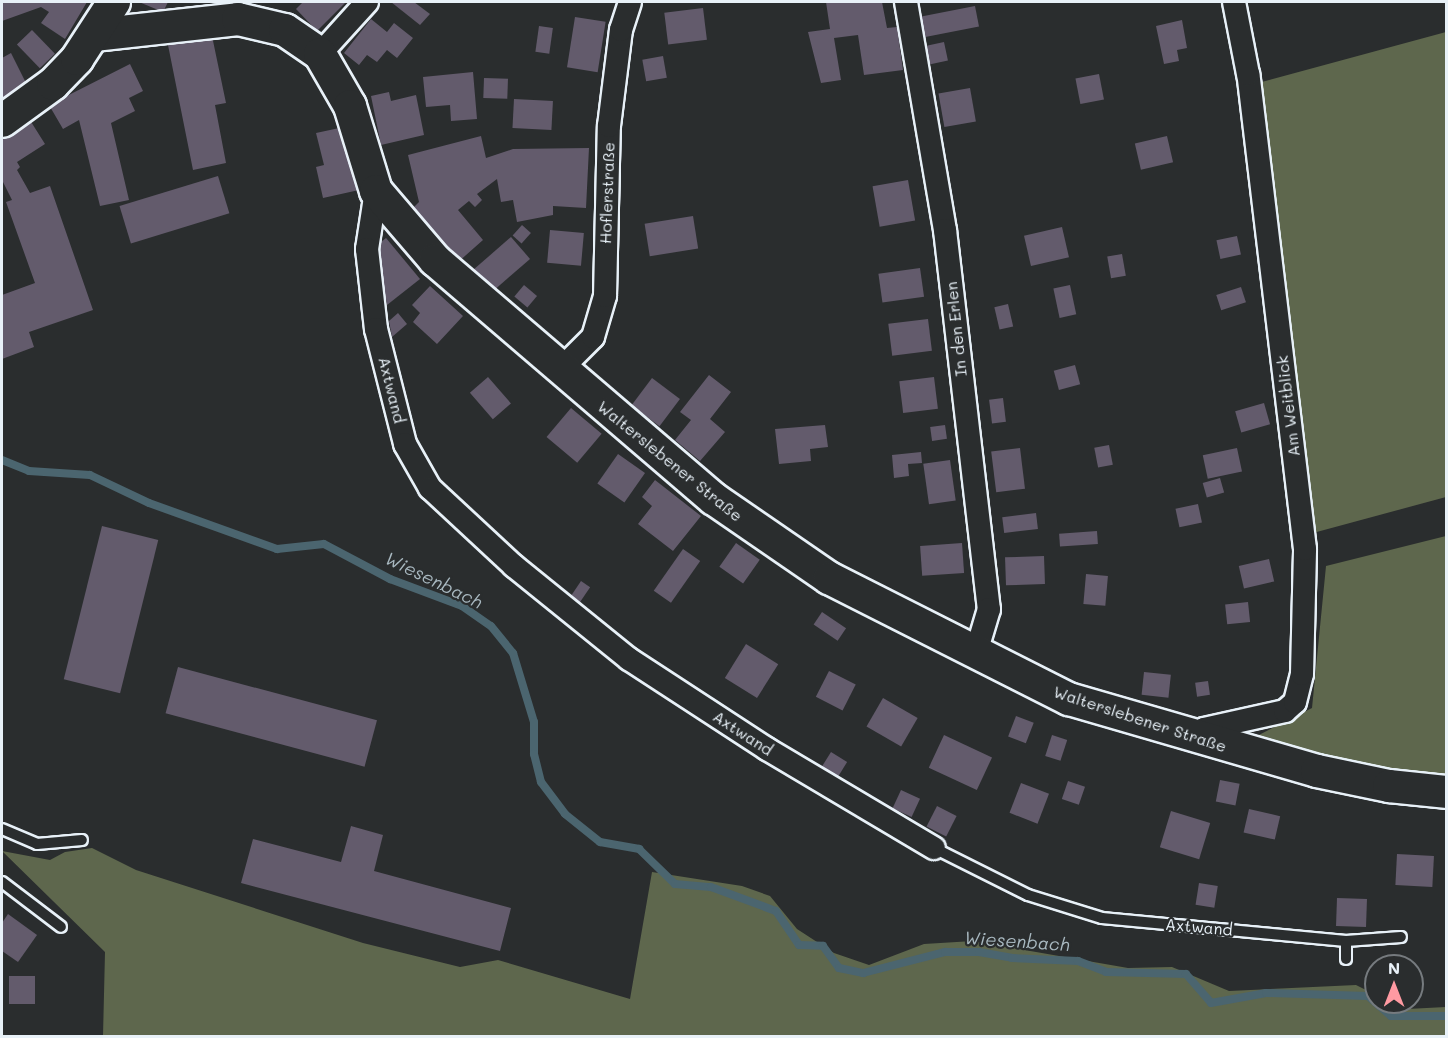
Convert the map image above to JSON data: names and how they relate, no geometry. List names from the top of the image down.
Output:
{
  "streets": {
    "street": [
      "Hoflerstraße",
      "In den Erlen",
      "Axtwand",
      "Am Weitblick",
      "Walterslebener Straße"
    ]
  },
  "crossings": [
    ["Hoflerstraße", "Walterslebener Straße"],
    ["In den Erlen", "Walterslebener Straße"],
    ["Axtwand", "Walterslebener Straße"],
    ["Am Weitblick", "Walterslebener Straße"]
  ],
  "water": ["Wiesenbach"],
  "north": "top"
}
